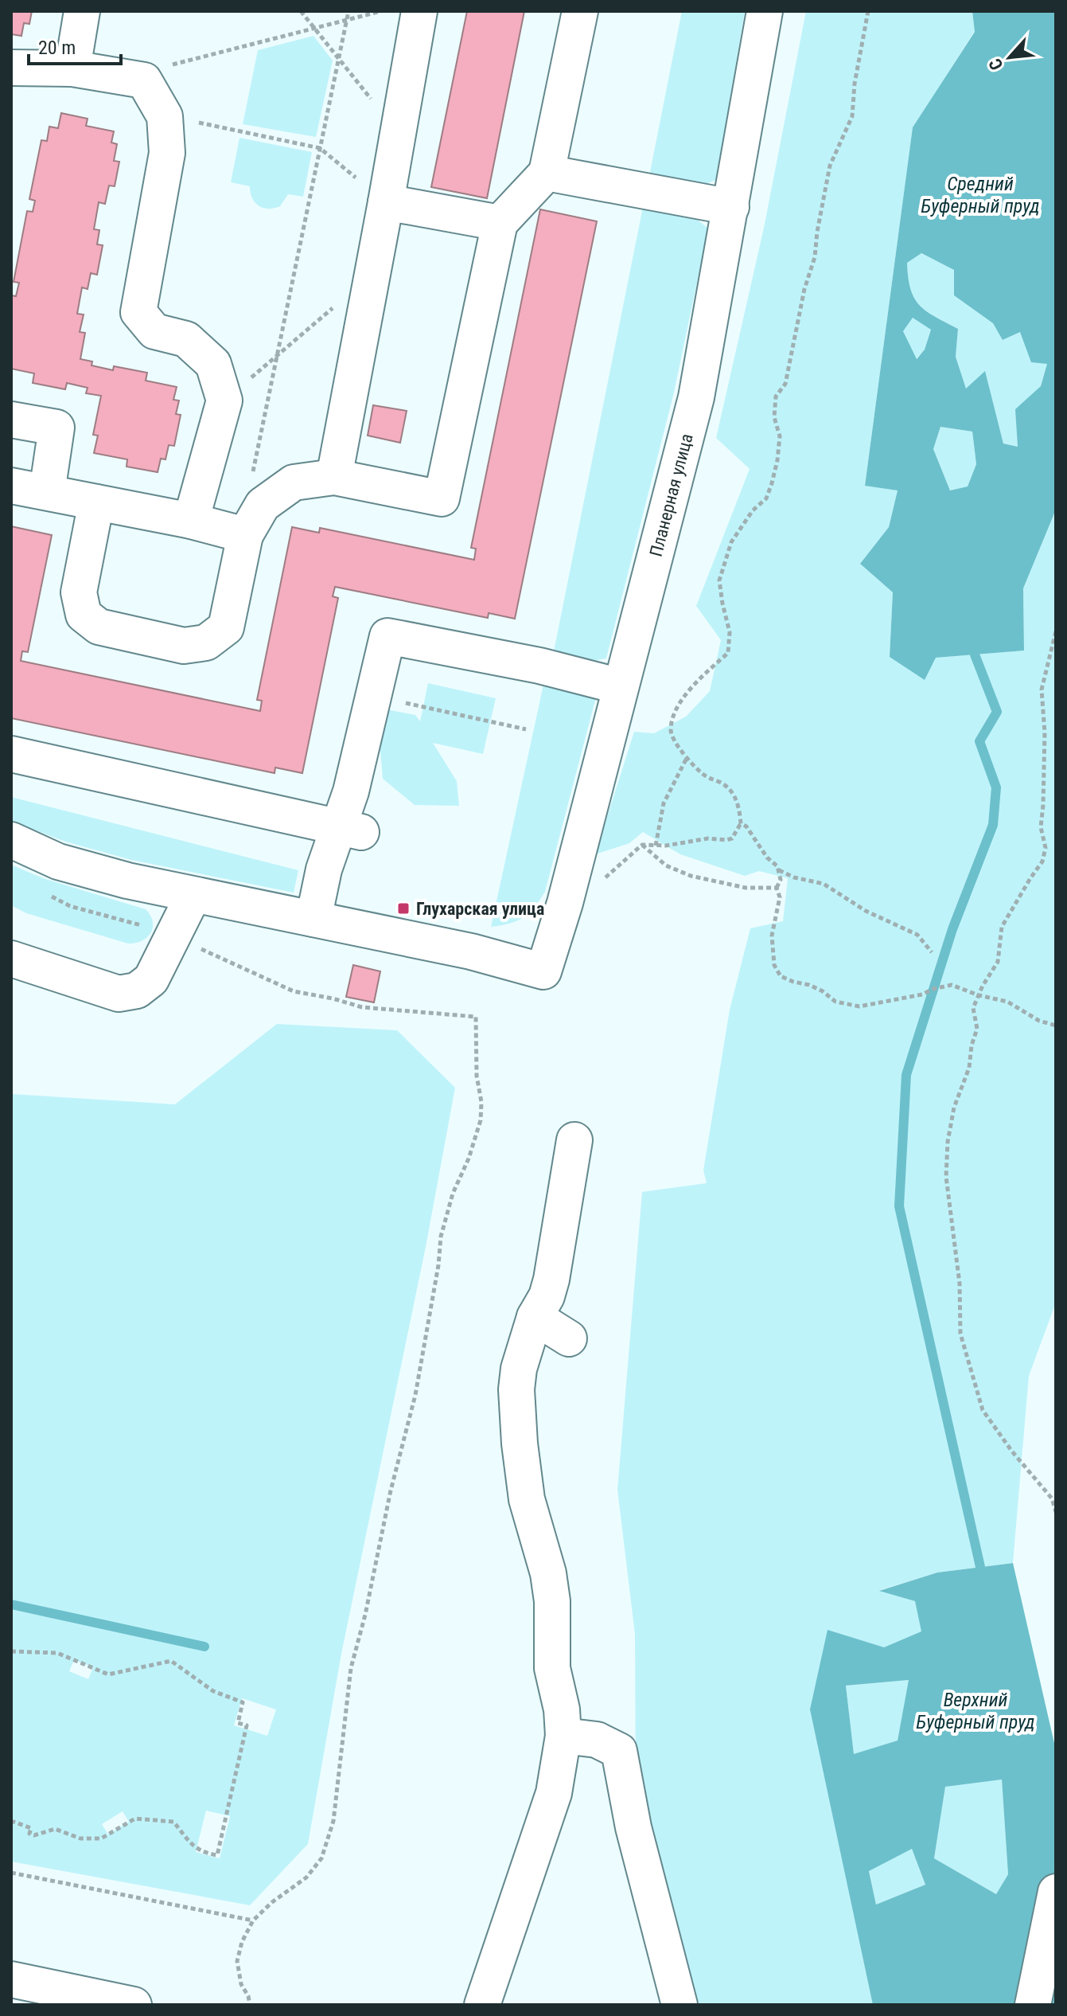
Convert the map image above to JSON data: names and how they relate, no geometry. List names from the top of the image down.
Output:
{
  "streets": {
    "main road": ["Планерная улица"]
  },
  "water": ["Средний Буферный пруд", "Верхний Буферный пруд"],
  "places": {
    "transit": ["Глухарская улица"]
  },
  "scale_bar": "20 m",
  "north": "bottom left"
}
